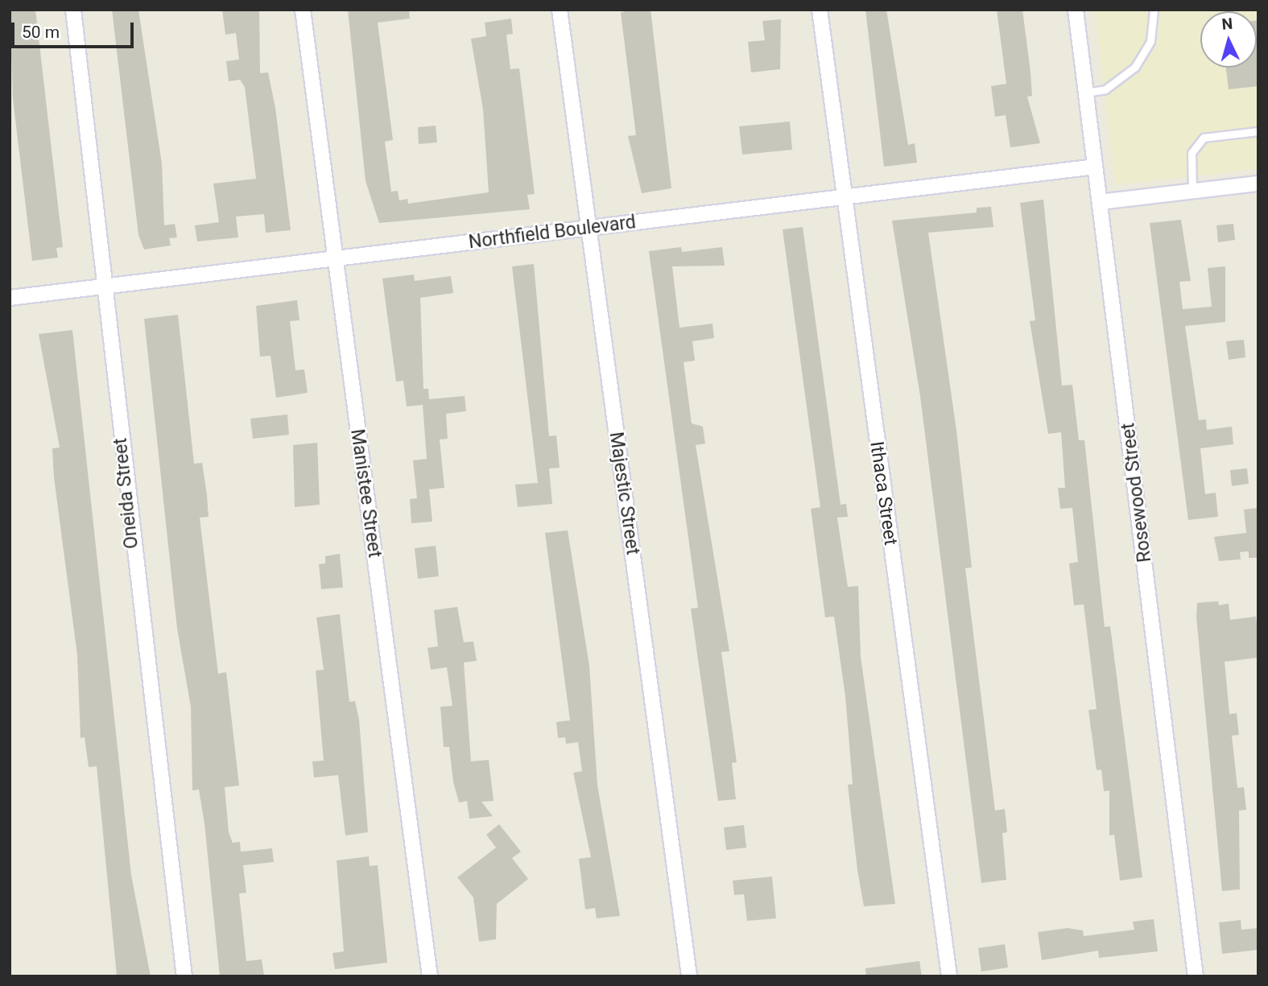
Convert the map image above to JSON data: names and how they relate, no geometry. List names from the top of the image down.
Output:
{
  "streets": {
    "street": [
      "Northfield Boulevard",
      "Rosewood Street",
      "Oneida Street",
      "Manistee Street",
      "Majestic Street",
      "Ithaca Street"
    ]
  },
  "crossings": [
    ["Northfield Boulevard", "Rosewood Street"],
    ["Northfield Boulevard", "Oneida Street"],
    ["Northfield Boulevard", "Manistee Street"],
    ["Northfield Boulevard", "Majestic Street"],
    ["Northfield Boulevard", "Ithaca Street"]
  ],
  "scale_bar": "50 m",
  "north": "top"
}
